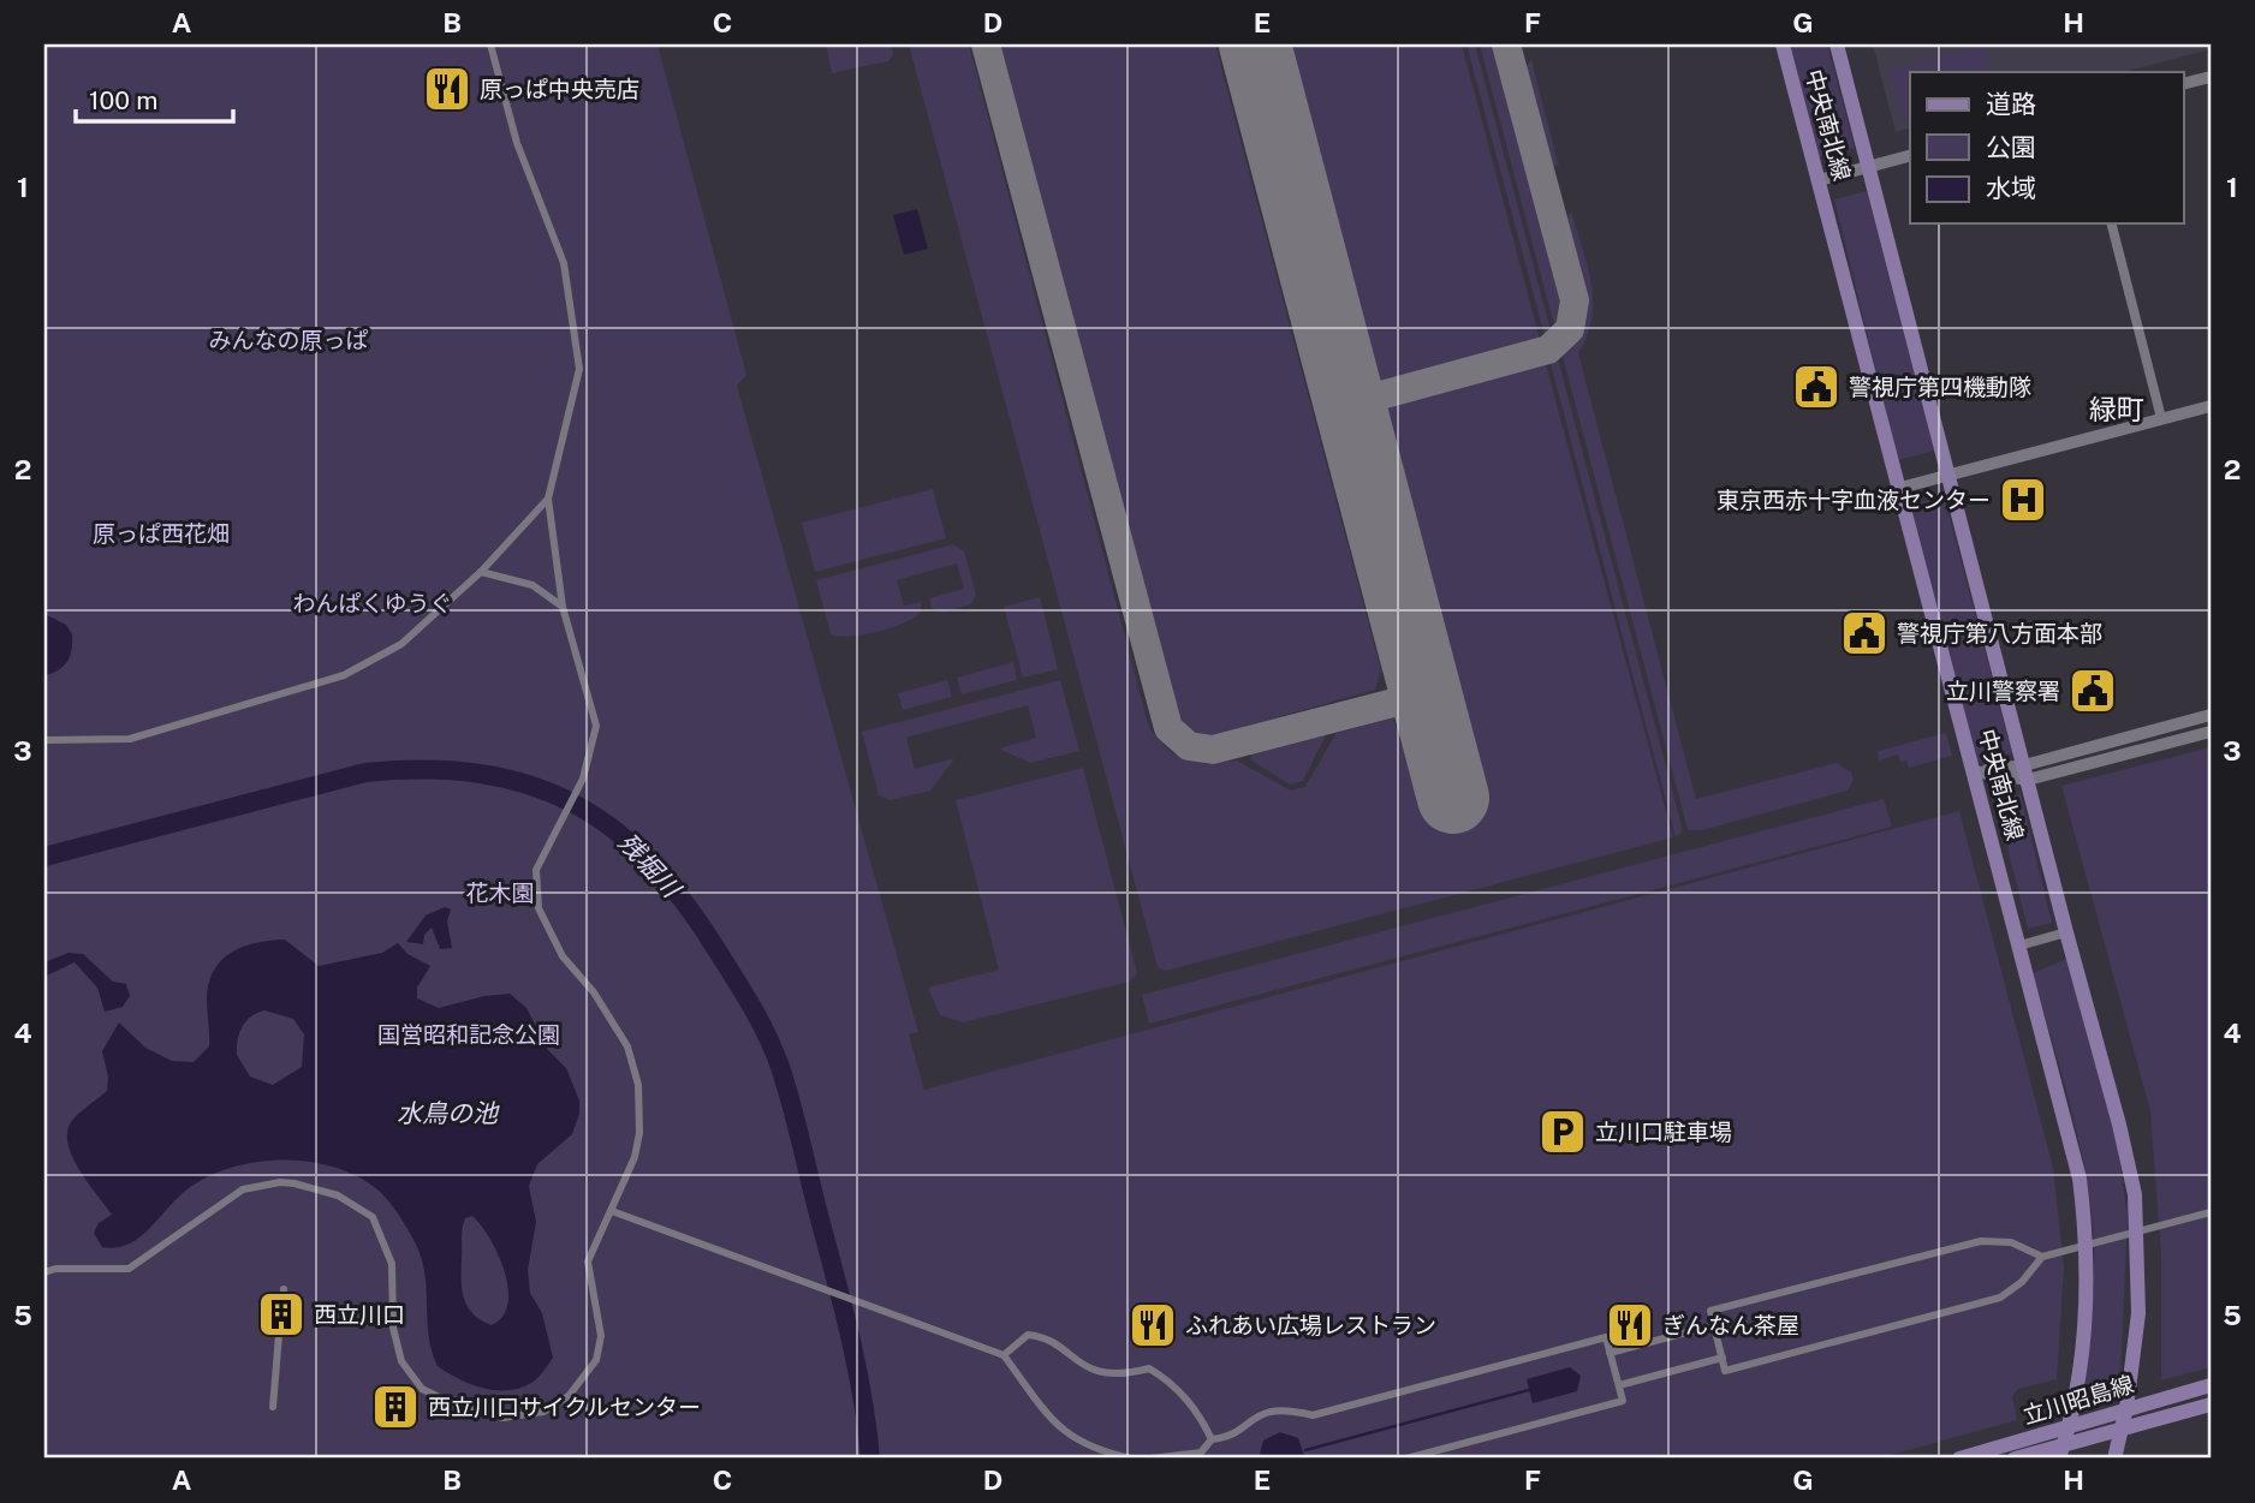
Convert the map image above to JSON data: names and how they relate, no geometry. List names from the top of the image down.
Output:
{
  "streets": {
    "main road": ["中央南北線", "立川昭島線"]
  },
  "crossings": [
    ["中央南北線", "立川昭島線"]
  ],
  "districts": ["緑町"],
  "water": ["残堀川", "水鳥の池"],
  "parks": [
    "みんなの原っぱ",
    "原っぱ西花畑",
    "わんぱくゆうぐ",
    "花木園",
    "国営昭和記念公園"
  ],
  "places": {
    "restaurant": ["原っぱ中央売店", "ふれあい広場レストラン", "ぎんなん茶屋"],
    "public building": ["警視庁第四機動隊", "警視庁第八方面本部", "立川警察署"],
    "hospital": ["東京西赤十字血液センター"],
    "parking": ["立川口駐車場"],
    "building": ["西立川口", "西立川口サイクルセンター"]
  },
  "legend": ["道路", "公園", "水域"],
  "scale_bar": "100 m",
  "grid": {
    "columns": [
      "A",
      "B",
      "C",
      "D",
      "E",
      "F",
      "G",
      "H"
    ],
    "rows": [
      "1",
      "2",
      "3",
      "4",
      "5"
    ]
  }
}
